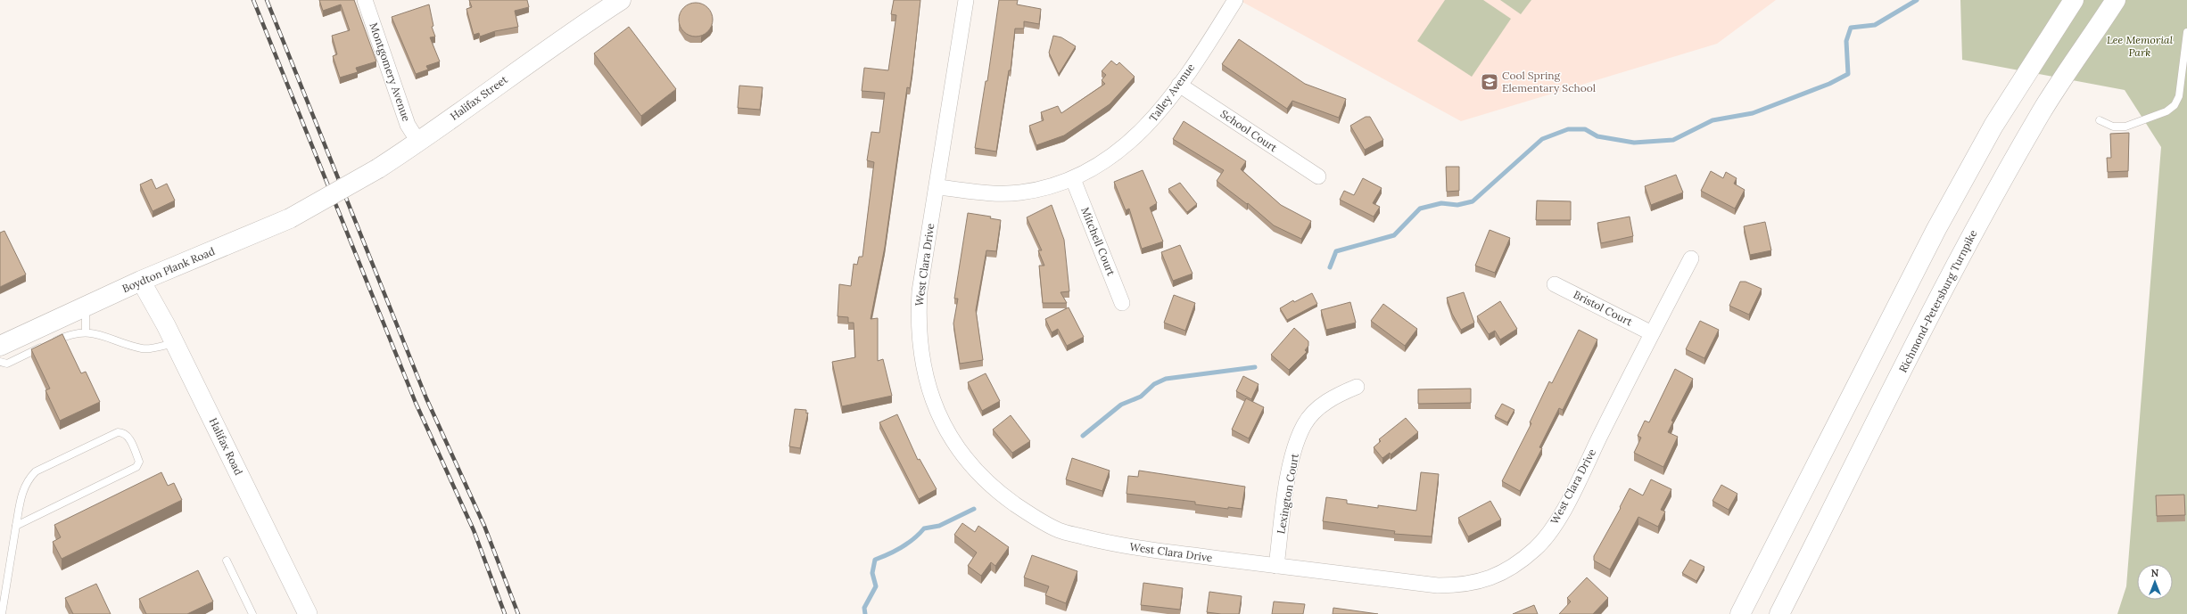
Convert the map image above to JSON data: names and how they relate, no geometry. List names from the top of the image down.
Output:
{
  "streets": {
    "main road": ["Halifax Street", "Boydton Plank Road", "Richmond-Petersburg Turnpike"],
    "street": [
      "Montgomery Avenue",
      "Talley Avenue",
      "School Court",
      "Mitchell Court",
      "West Clara Drive",
      "Bristol Court",
      "Halifax Road",
      "Lexington Court"
    ]
  },
  "crossings": [
    ["Montgomery Avenue", "Halifax Street"],
    ["Talley Avenue", "School Court"],
    ["Talley Avenue", "Mitchell Court"],
    ["Halifax Street", "Boydton Plank Road"],
    ["West Clara Drive", "Bristol Court"],
    ["West Clara Drive", "Lexington Court"],
    ["Boydton Plank Road", "Halifax Road"]
  ],
  "parks": ["Lee Memorial Park"],
  "places": {
    "school or university": ["Cool Spring Elementary School"]
  },
  "north": "top"
}
